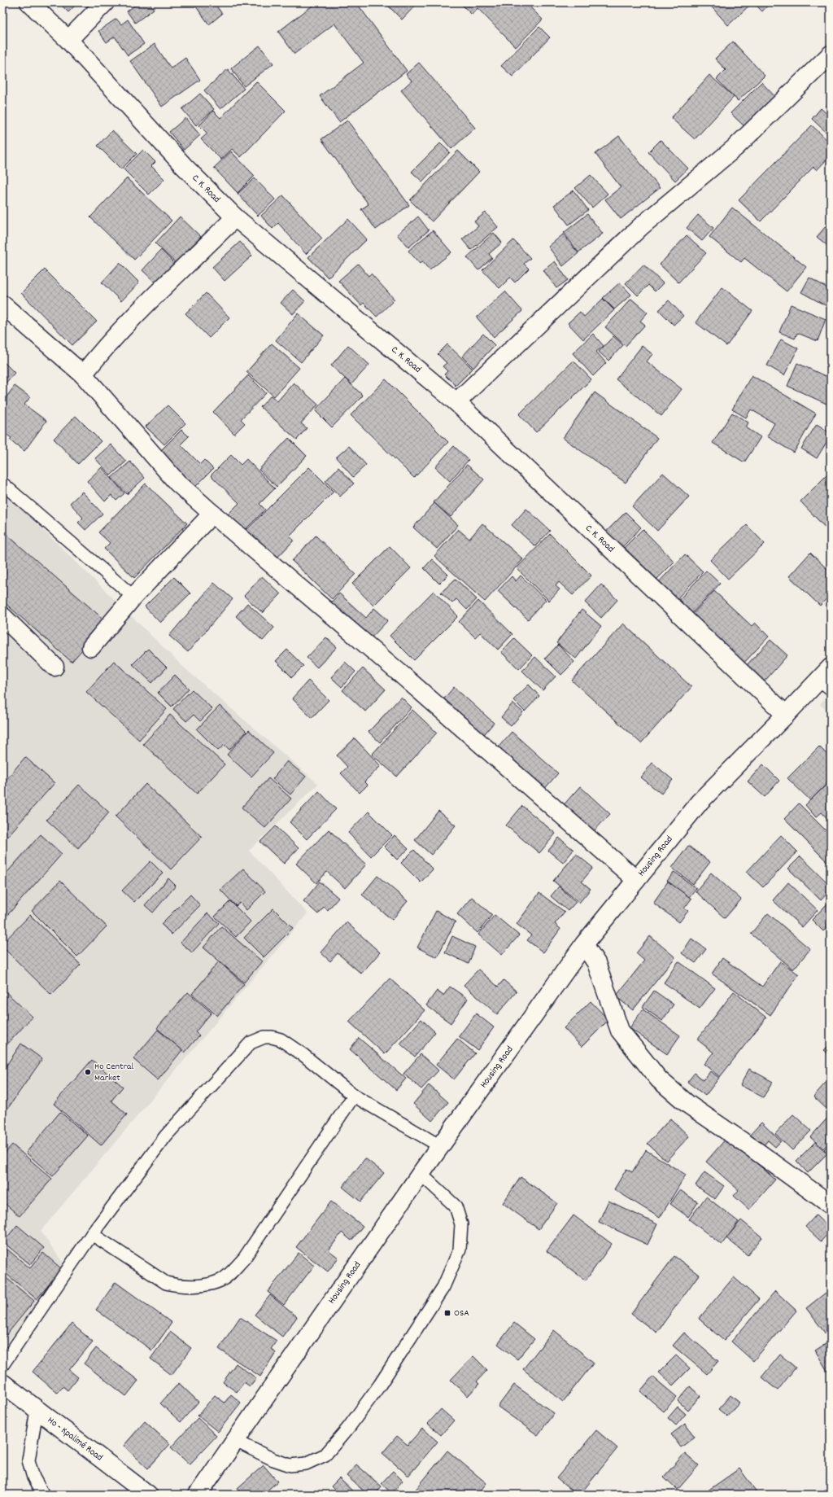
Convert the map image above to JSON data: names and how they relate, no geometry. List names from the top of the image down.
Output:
{
  "streets": {
    "street": ["C. K. Road", "Housing Road", "Ho - Kpalimé Road"]
  },
  "crossings": [
    ["C. K. Road", "Housing Road"]
  ],
  "places": {
    "other": ["Ho Central Market"],
    "transit": ["OSA"]
  }
}
